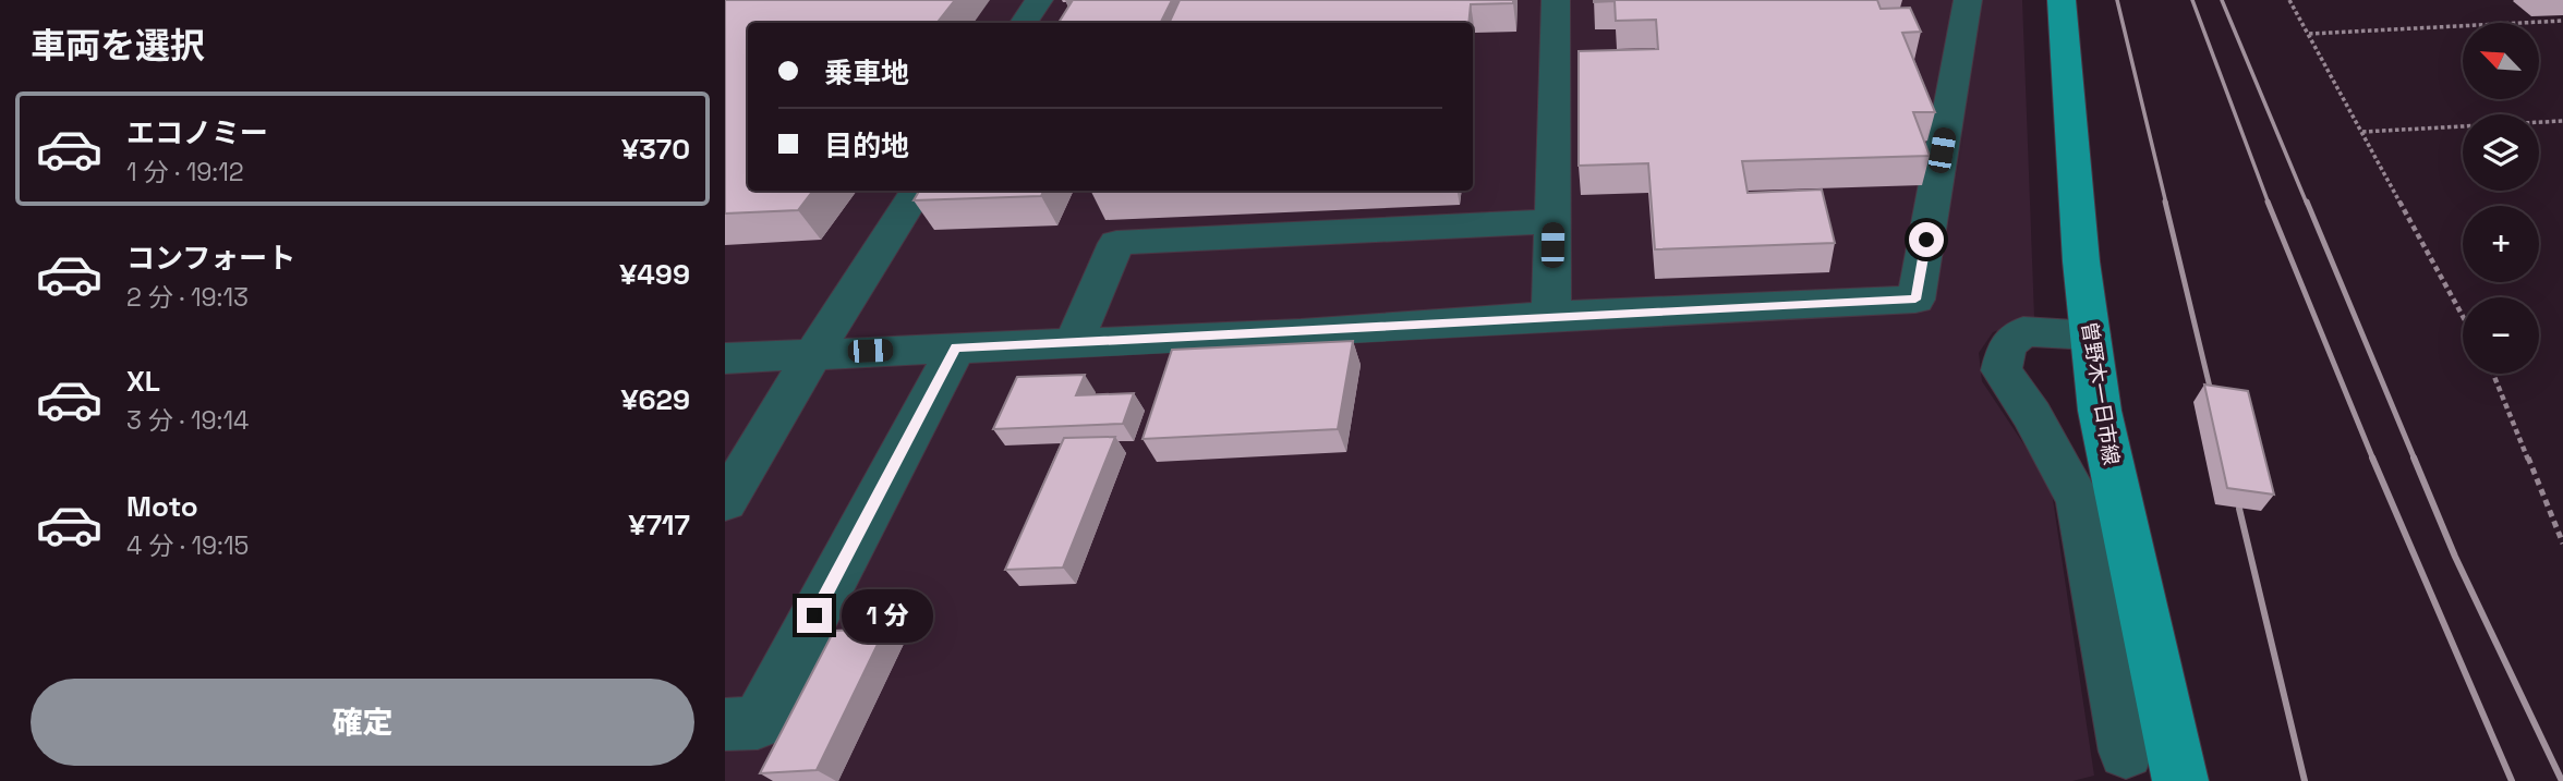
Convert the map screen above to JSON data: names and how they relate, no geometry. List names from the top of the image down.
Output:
{
  "streets": {
    "main road": ["曽野木一日市線"]
  },
  "north": "top left",
  "page": {
    "heading": "車両を選択",
    "map_buttons": ["+", "−"],
    "banner": ["乗車地", "目的地"],
    "list": [
      {
        "name": "エコノミー",
        "note": "1 分 · 19:12",
        "value": "¥370"
      },
      {
        "name": "コンフォート",
        "note": "2 分 · 19:13",
        "value": "¥499"
      },
      {
        "name": "XL",
        "note": "3 分 · 19:14",
        "value": "¥629"
      },
      {
        "name": "Moto",
        "note": "4 分 · 19:15",
        "value": "¥717"
      }
    ],
    "bubble": "1 分",
    "buttons": "確定"
  }
}
